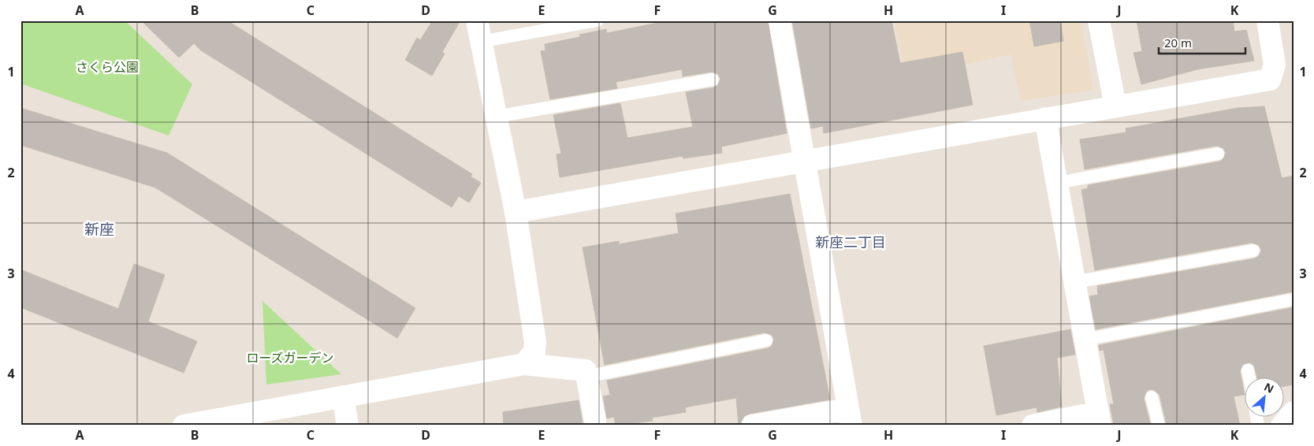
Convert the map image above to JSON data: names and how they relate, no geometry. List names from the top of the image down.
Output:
{
  "districts": ["新座", "新座二丁目"],
  "parks": ["さくら公園", "ローズガーデン"],
  "scale_bar": "20 m",
  "north": "top right",
  "grid": {
    "columns": [
      "A",
      "B",
      "C",
      "D",
      "E",
      "F",
      "G",
      "H",
      "I",
      "J",
      "K"
    ],
    "rows": [
      "1",
      "2",
      "3",
      "4"
    ]
  }
}
